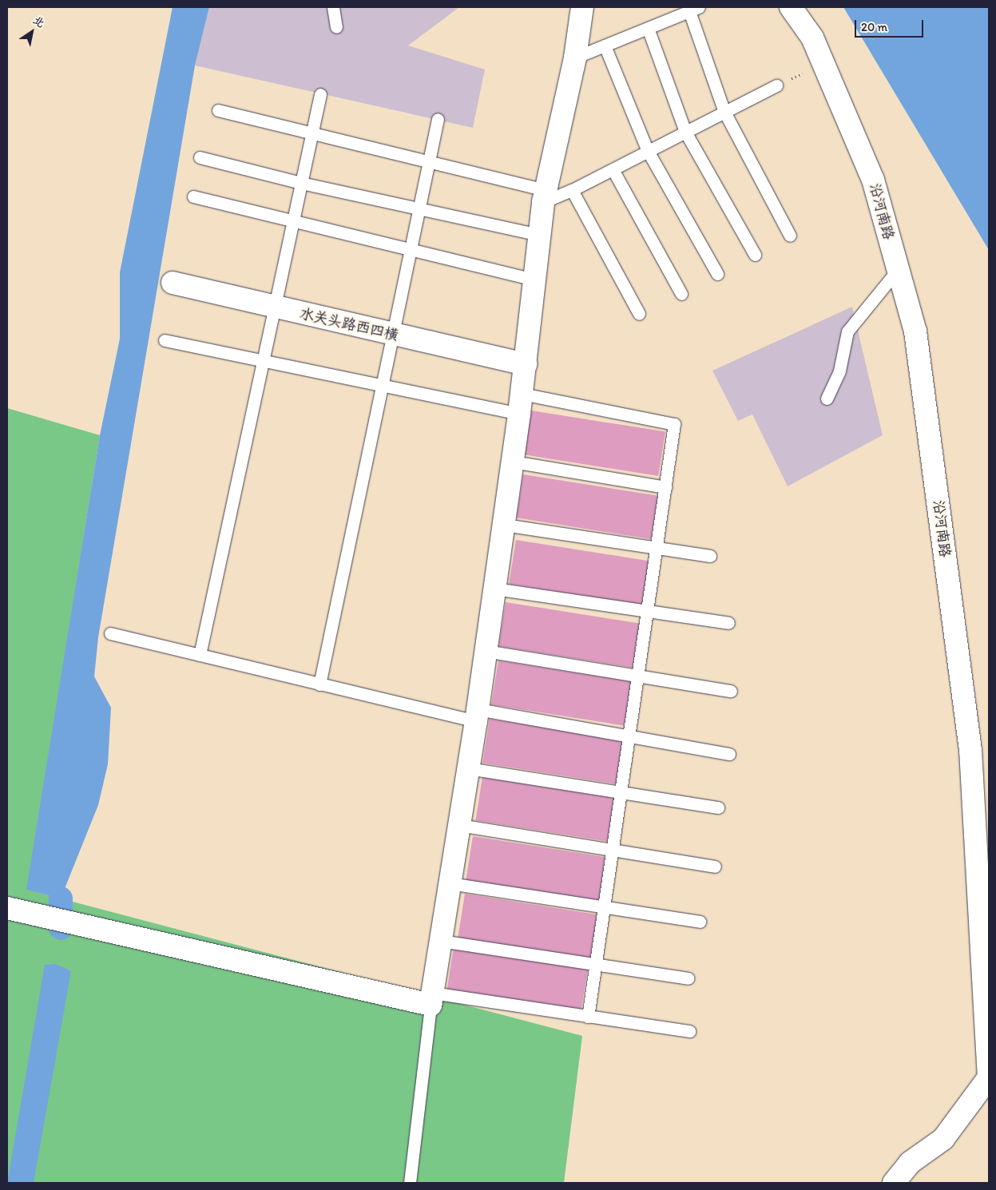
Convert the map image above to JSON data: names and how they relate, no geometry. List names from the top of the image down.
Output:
{
  "streets": {
    "street": ["沿河南路", "水关头路西四横"]
  },
  "scale_bar": "20 m",
  "north": "top right"
}
